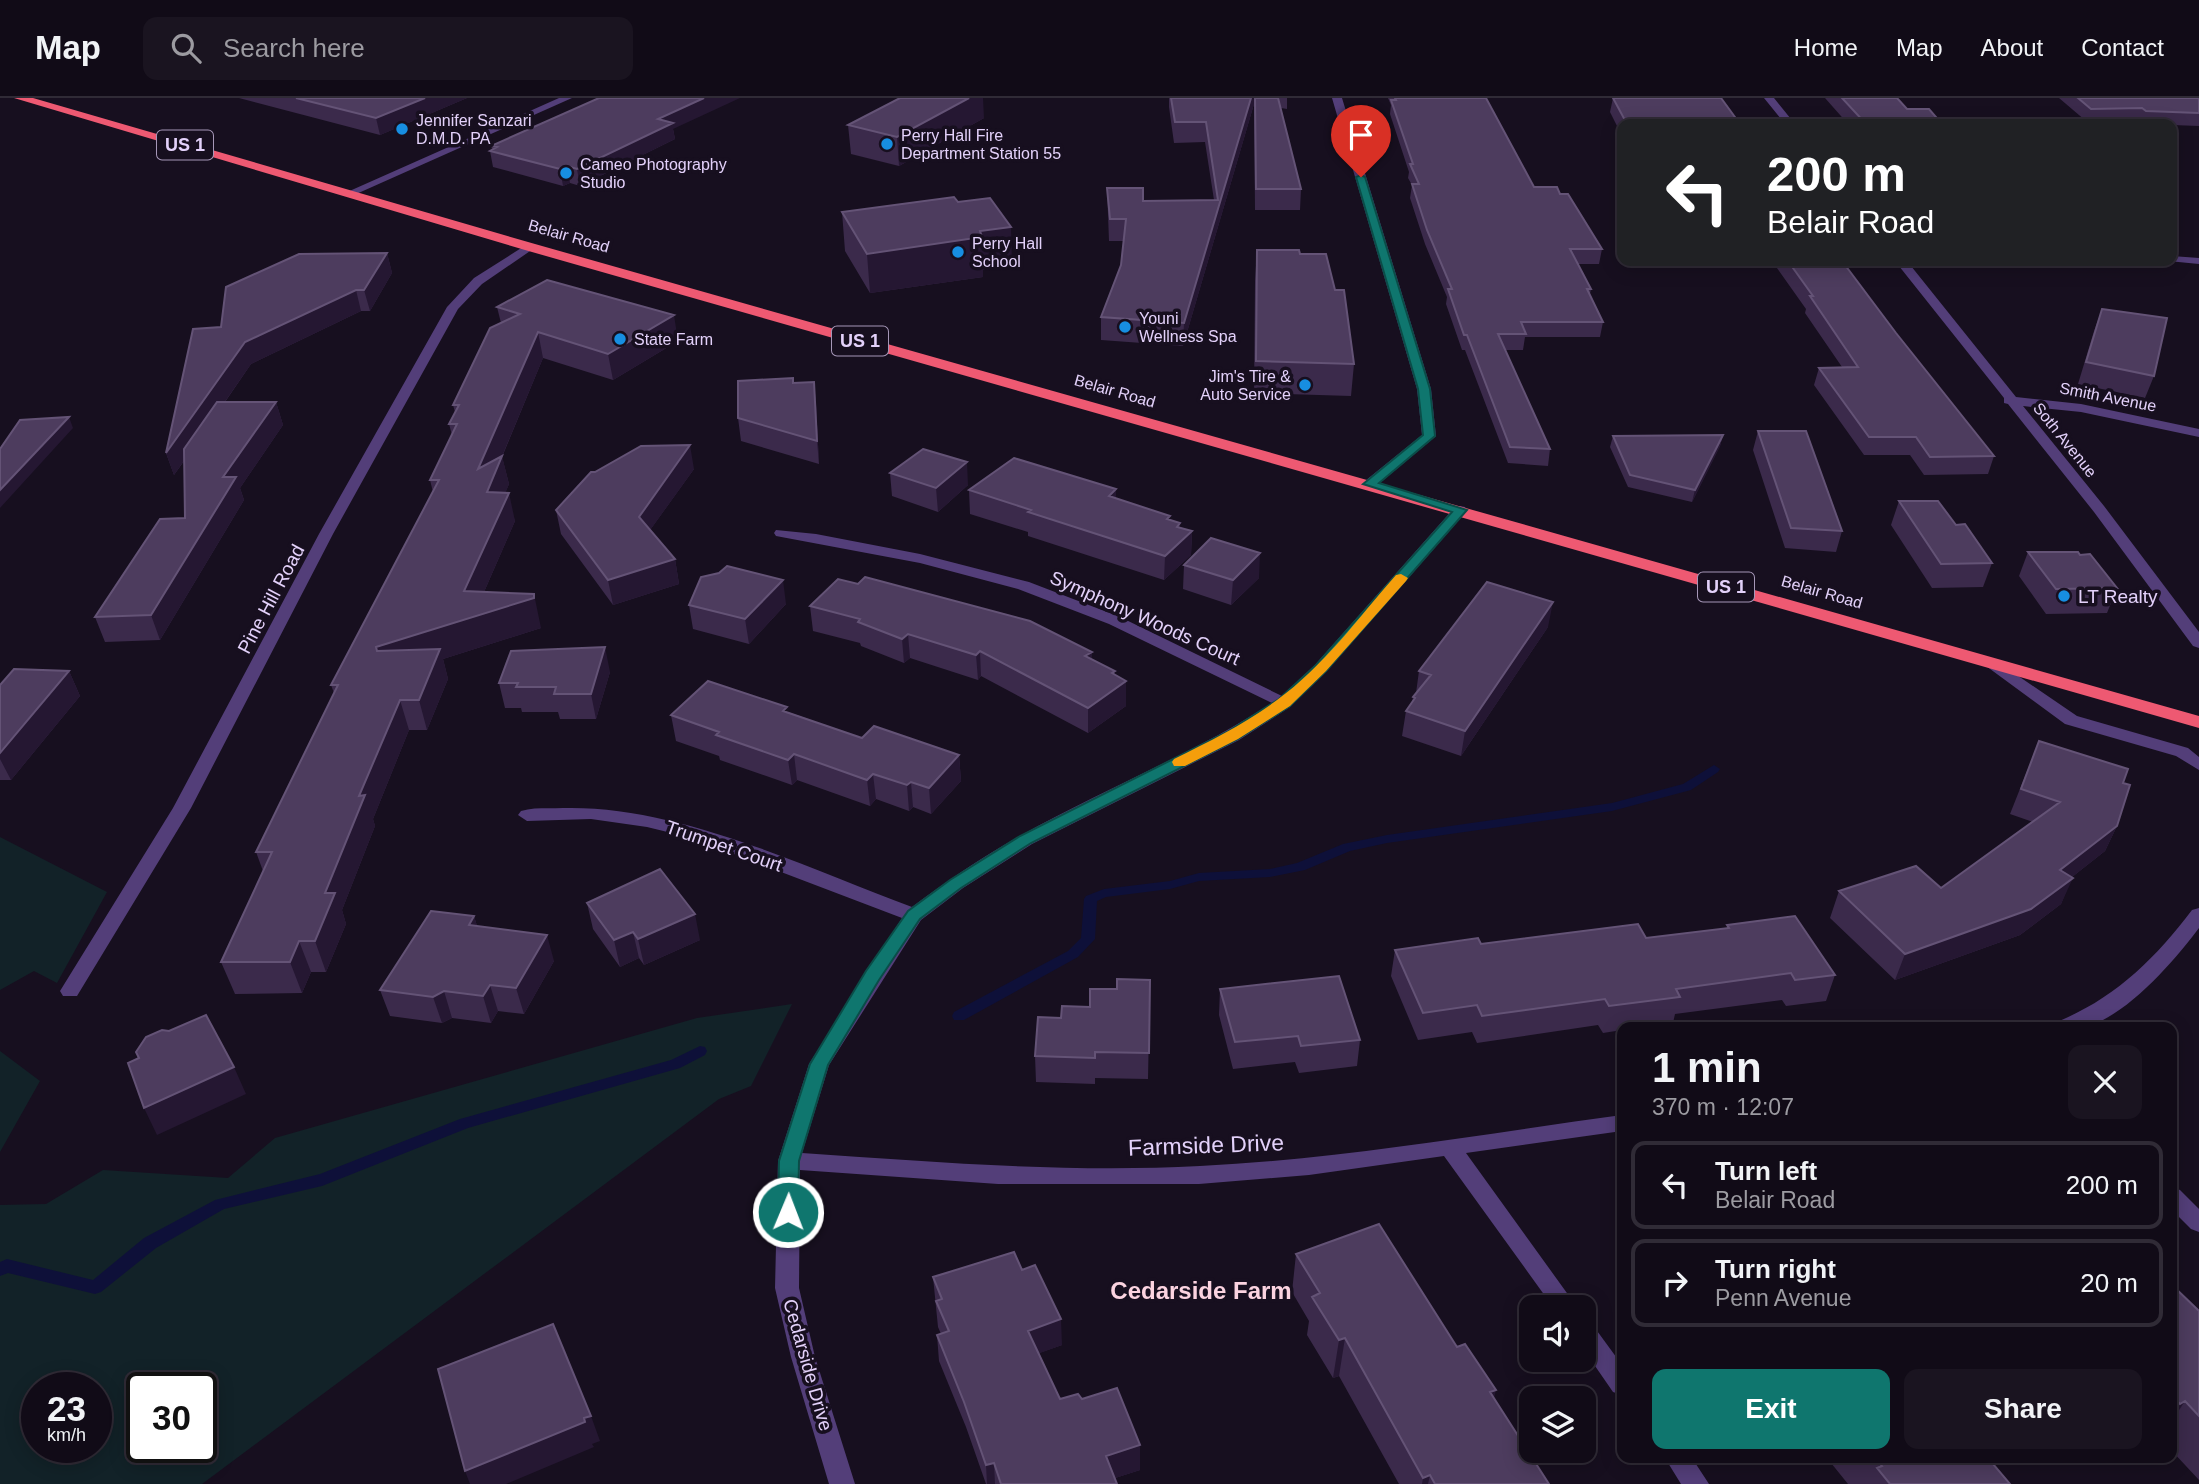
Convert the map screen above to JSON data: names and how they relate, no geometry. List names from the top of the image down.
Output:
{
  "streets": {
    "highway": ["US 1", "Belair Road"],
    "street": [
      "Smith Avenue",
      "Soth Avenue",
      "Pine Hill Road",
      "Symphony Woods Court",
      "Trumpet Court",
      "Farmside Drive",
      "Cedarside Drive"
    ]
  },
  "crossings": [
    ["Belair Road", "Pine Hill Road"],
    ["Belair Road", "Cedarside Drive"],
    ["Smith Avenue", "Soth Avenue"],
    ["Symphony Woods Court", "Cedarside Drive"],
    ["Trumpet Court", "Cedarside Drive"],
    ["Farmside Drive", "Cedarside Drive"]
  ],
  "districts": ["Cedarside Farm"],
  "places": [
    "Jennifer Sanzari D.M.D. PA",
    "Perry Hall Fire Department Station 55",
    "Cameo Photography Studio",
    "Perry Hall School",
    "Youni Wellness Spa",
    "State Farm",
    "Jim's Tire & Auto Service",
    "LT Realty"
  ],
  "page": {
    "header": "Map",
    "search": "Search here",
    "nav": [
      "Home",
      "Map",
      "About",
      "Contact"
    ],
    "turn": ["200 m", "Belair Road"],
    "heading": ["1 min", "370 m · 12:07"],
    "list": [
      {
        "name": "Turn left",
        "note": "Belair Road",
        "value": "200 m"
      },
      {
        "name": "Turn right",
        "note": "Penn Avenue",
        "value": "20 m"
      }
    ],
    "buttons": ["Exit", "Share"],
    "speed": "23 km/h",
    "limit": "30"
  }
}
